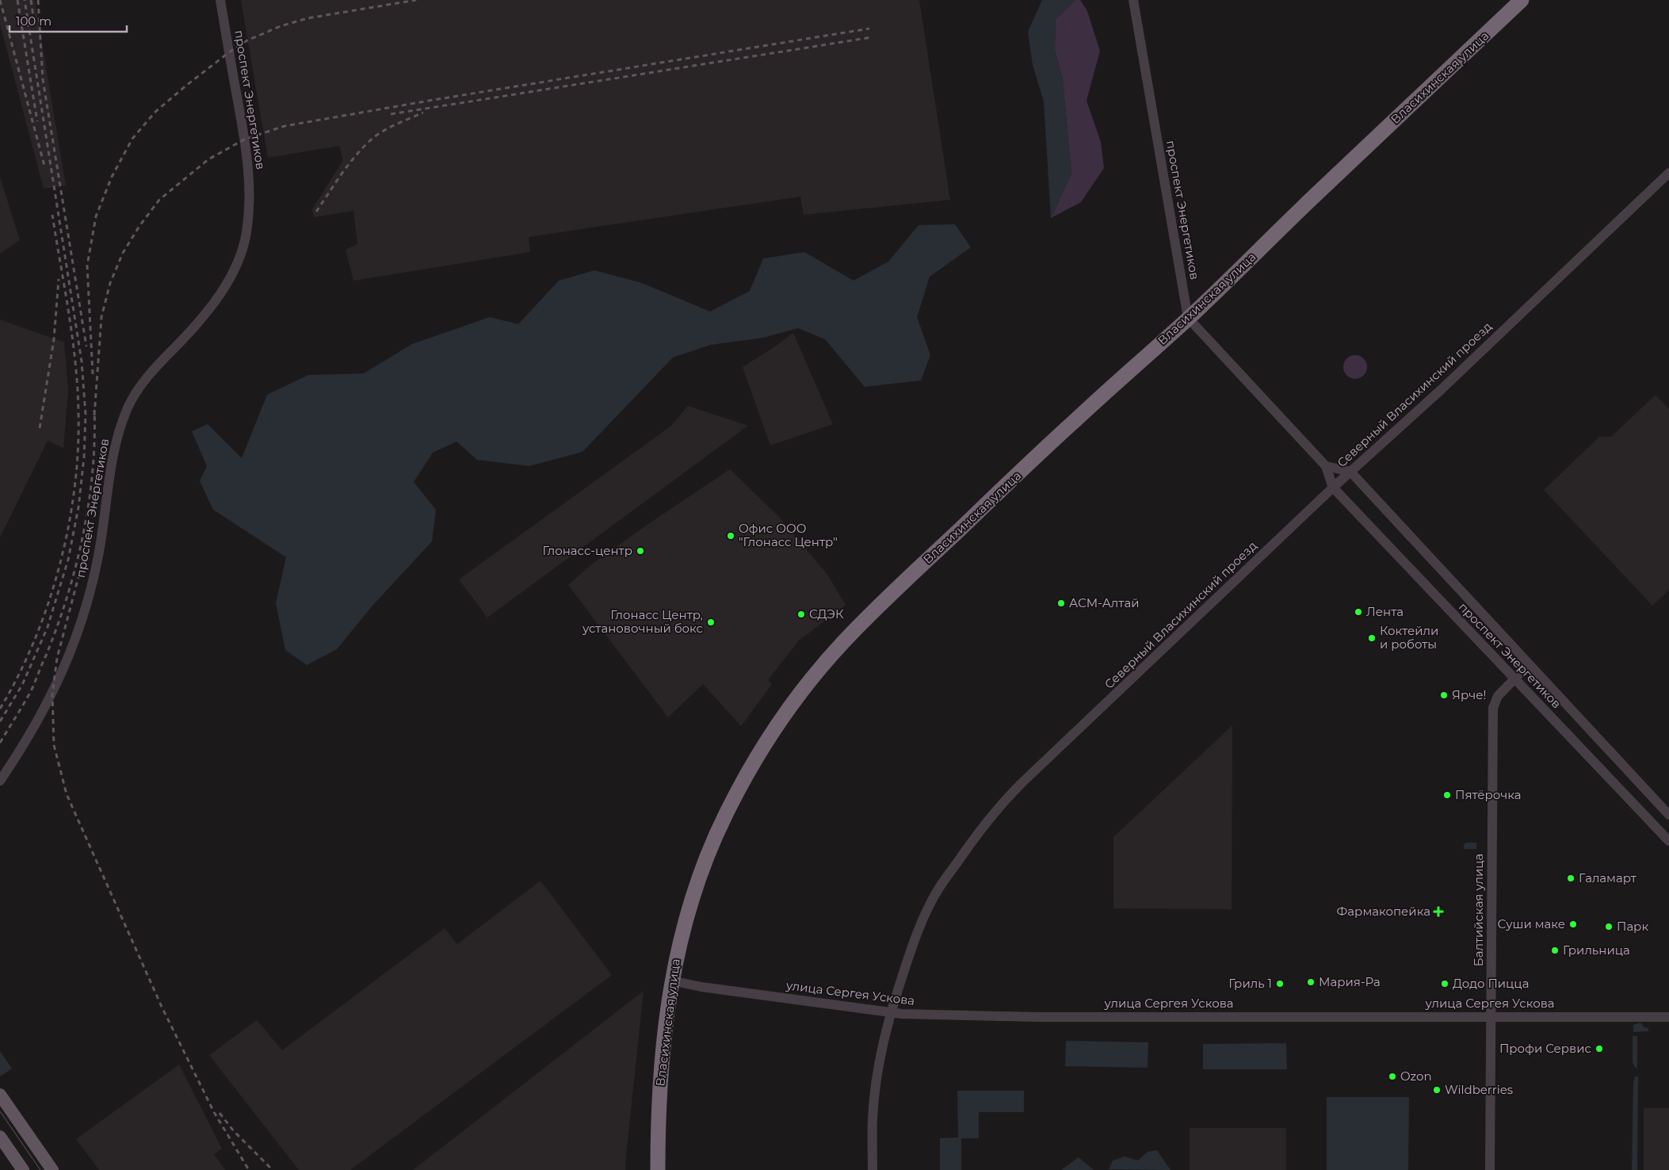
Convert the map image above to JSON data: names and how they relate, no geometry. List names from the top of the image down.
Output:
{
  "streets": {
    "highway": ["Власихинская улица"],
    "street": [
      "проспект Энергетиков",
      "Северный Власихинский проезд",
      "Балтийская улица",
      "улица Сергея Ускова"
    ]
  },
  "crossings": [
    ["Власихинская улица", "проспект Энергетиков"],
    ["Власихинская улица", "улица Сергея Ускова"],
    ["проспект Энергетиков", "Северный Власихинский проезд"],
    ["проспект Энергетиков", "Балтийская улица"],
    ["Северный Власихинский проезд", "улица Сергея Ускова"],
    ["Балтийская улица", "улица Сергея Ускова"]
  ],
  "places": {
    "other": [
      "Офис ООО \"Глонасс Центр\"",
      "Глонасс-центр",
      "АСМ-Алтай",
      "Лента",
      "СДЭК",
      "Глонасс Центр, установочный бокс",
      "Коктейли и роботы",
      "Ярче!",
      "Пятёрочка",
      "Галамарт",
      "Суши маке",
      "Парк",
      "Грильница",
      "Мария-Ра",
      "Гриль 1",
      "Додо Пицца",
      "Профи Сервис",
      "Ozon",
      "Wildberries"
    ],
    "health": ["Фармакопейка"]
  },
  "scale_bar": "100 m"
}
